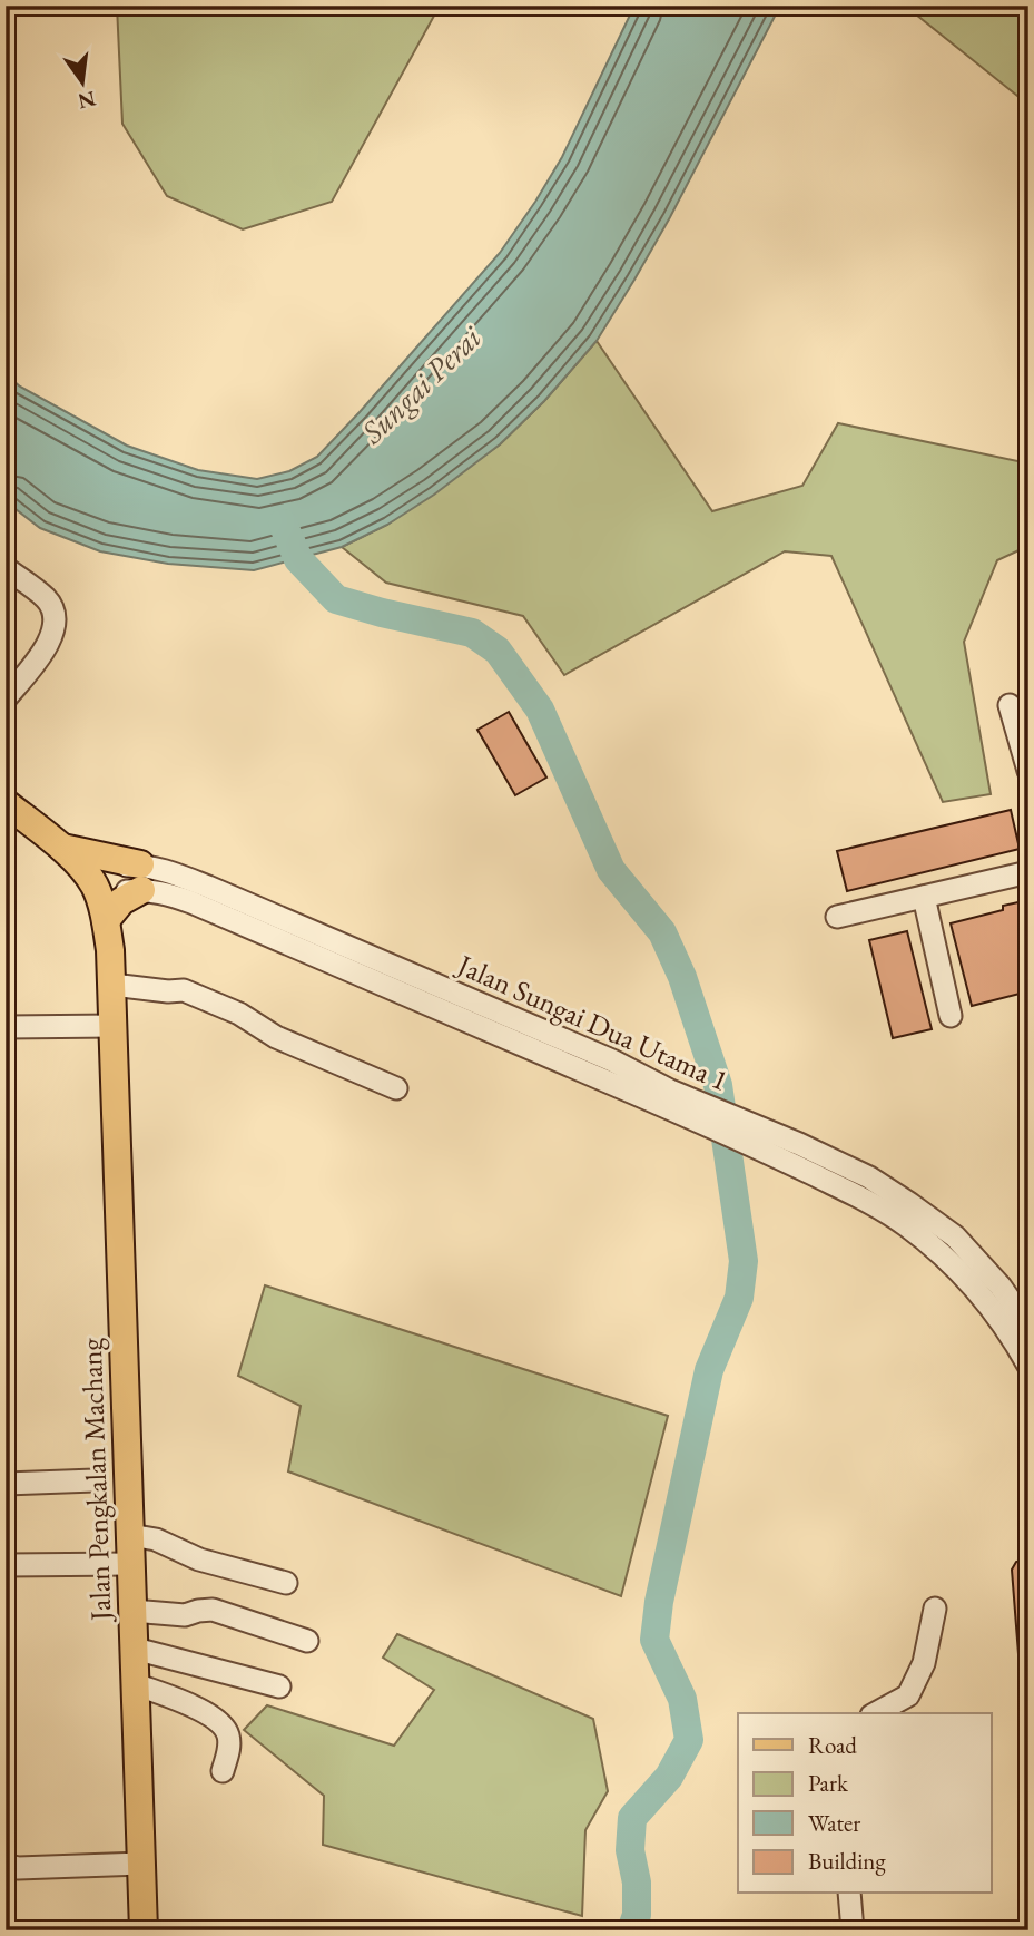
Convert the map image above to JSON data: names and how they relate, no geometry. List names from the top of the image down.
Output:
{
  "streets": {
    "main road": ["Jalan Pengkalan Machang"],
    "street": ["Jalan Sungai Dua Utama 1"]
  },
  "crossings": [
    ["Jalan Sungai Dua Utama 1", "Jalan Pengkalan Machang"]
  ],
  "water": ["Sungai Perai"],
  "legend": [
    "Road",
    "Park",
    "Water",
    "Building"
  ],
  "north": "bottom"
}
